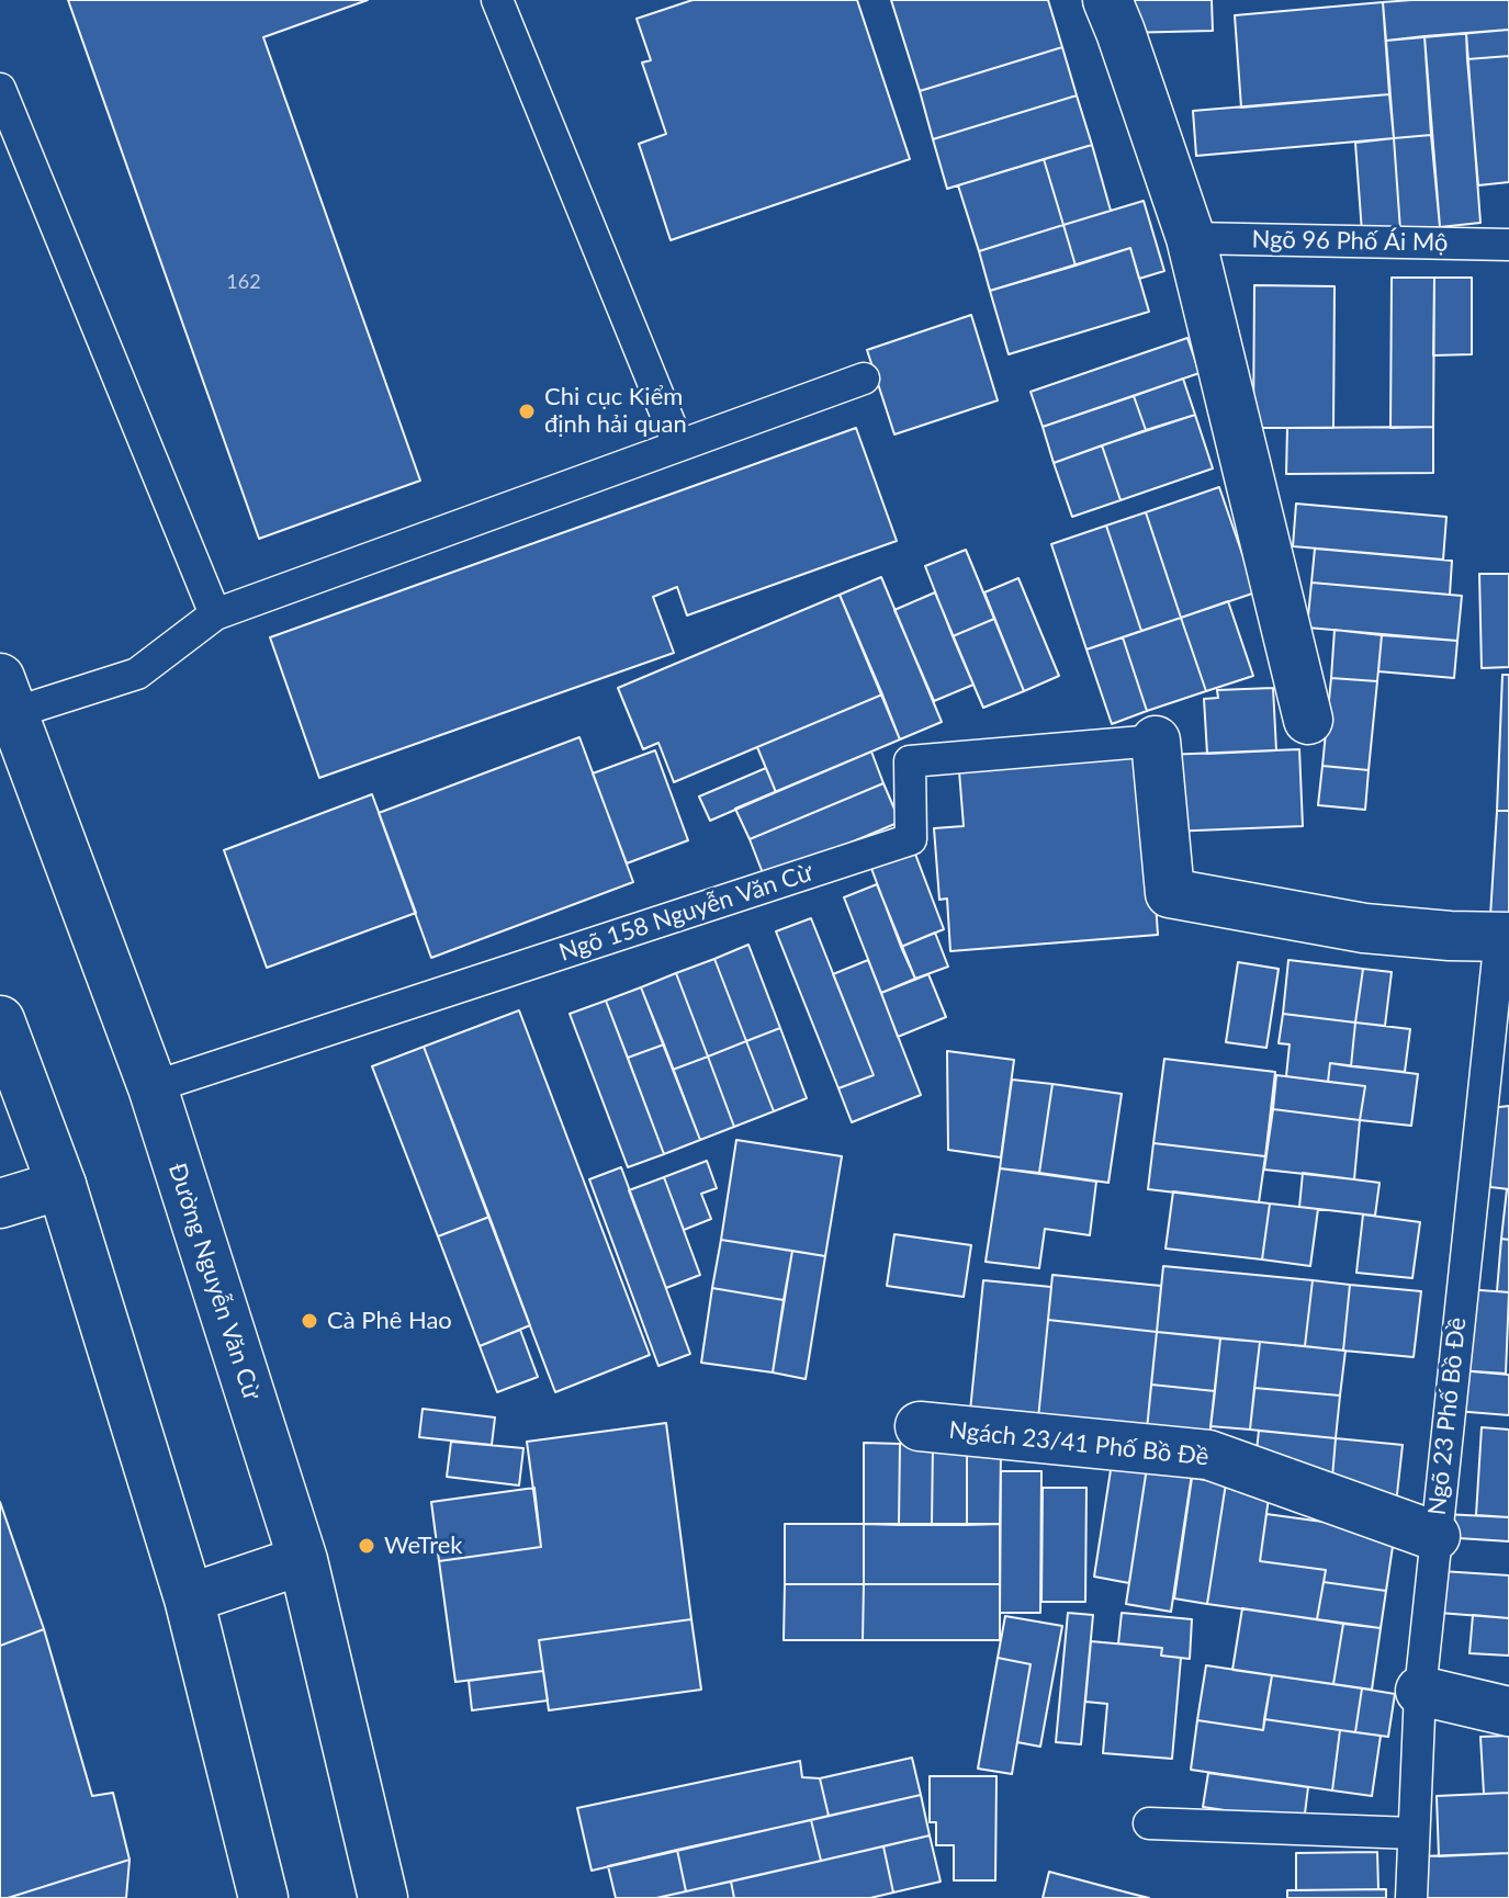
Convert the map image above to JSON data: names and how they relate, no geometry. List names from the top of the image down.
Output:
{
  "streets": {
    "main road": ["Đường Nguyễn Văn Cừ", "Ngách 23/41 Phố Bồ Đề"],
    "lane": ["Ngõ 96 Phố Ái Mộ", "Ngõ 158 Nguyễn Văn Cừ", "Ngõ 23 Phố Bồ Đề"]
  },
  "crossings": [
    ["Ngõ 158 Nguyễn Văn Cừ", "Đường Nguyễn Văn Cừ"],
    ["Ngõ 23 Phố Bồ Đề", "Ngách 23/41 Phố Bồ Đề"]
  ],
  "places": ["Chi cục Kiểm định hải quan", "Cà Phê Hao", "WeTrek"],
  "house_numbers": ["162"]
}
